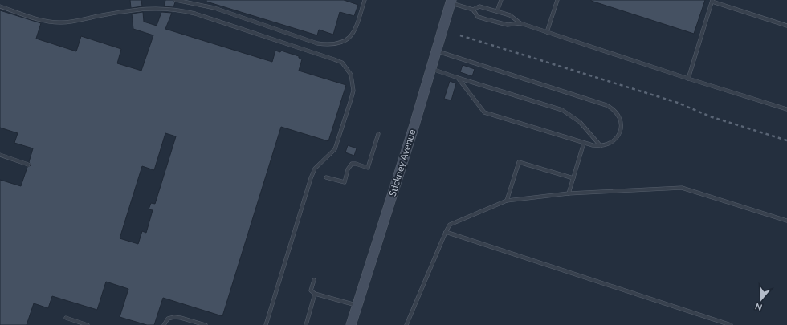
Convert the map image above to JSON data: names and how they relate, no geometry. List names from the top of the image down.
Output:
{
  "streets": {
    "street": ["Stickney Avenue"]
  },
  "north": "bottom"
}
